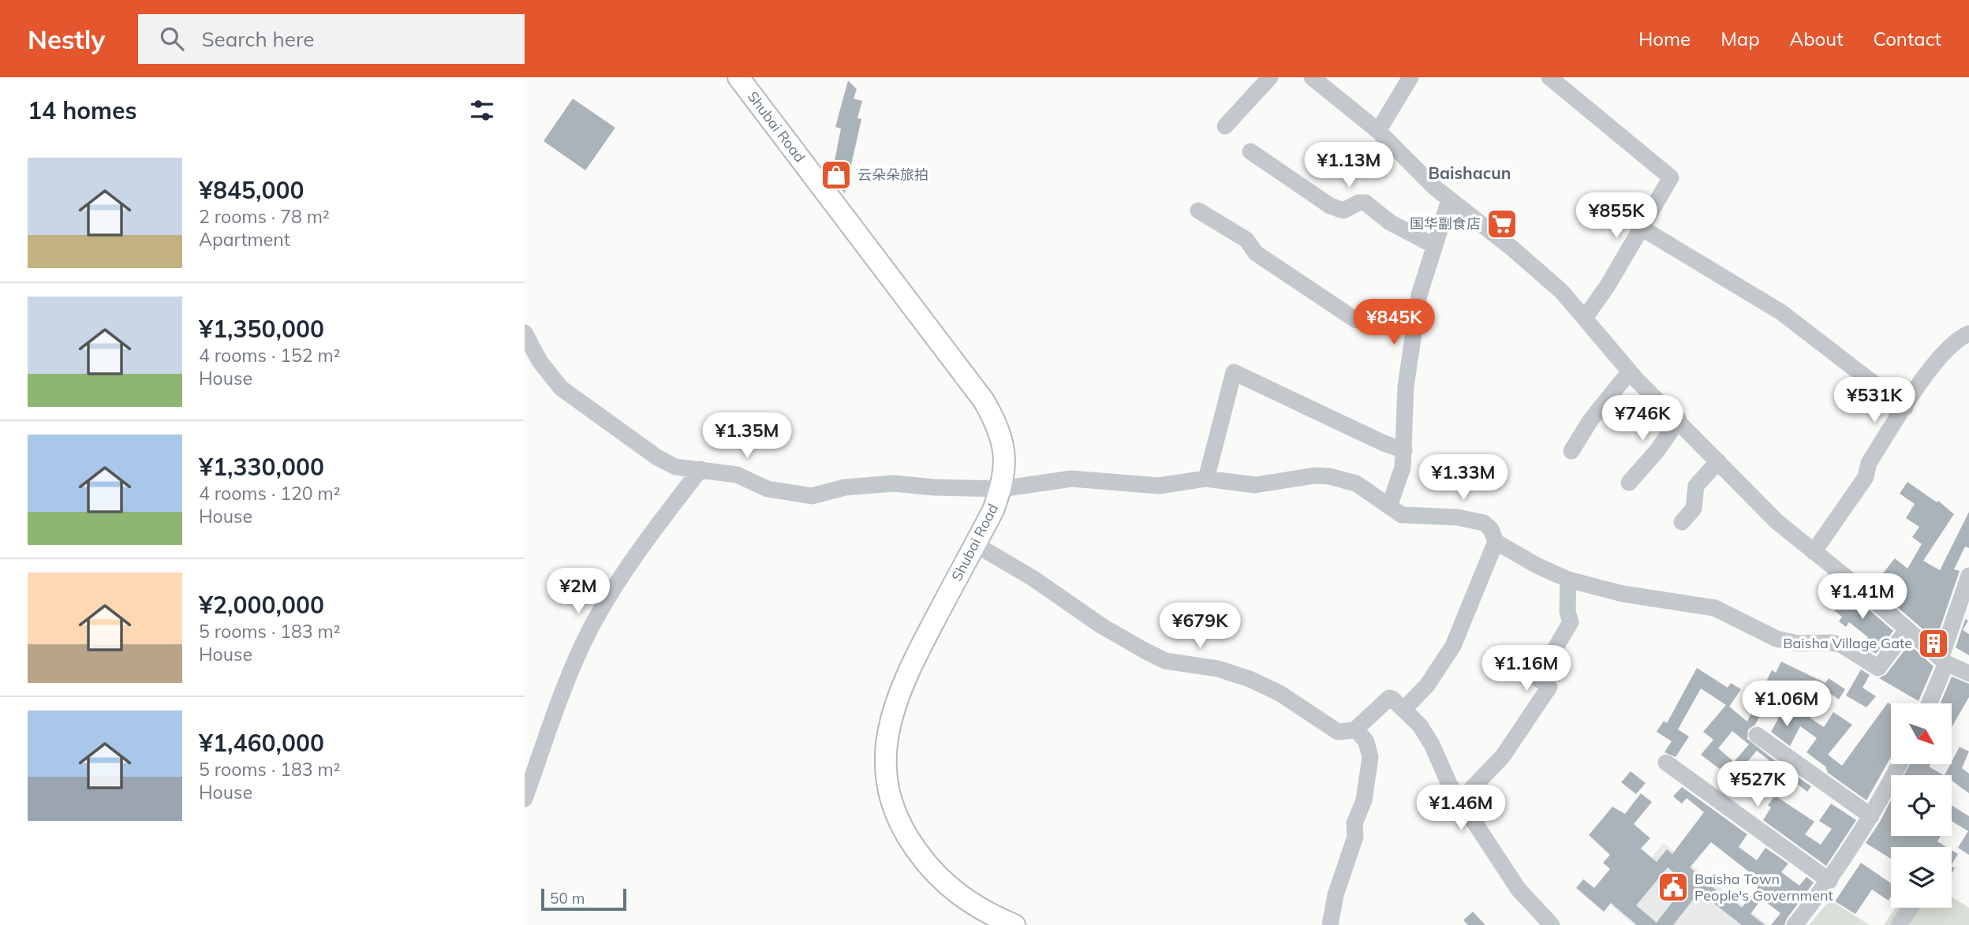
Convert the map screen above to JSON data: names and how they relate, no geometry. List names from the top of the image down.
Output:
{
  "streets": {
    "main road": ["Shubai Road"]
  },
  "districts": ["Baishacun"],
  "places": {
    "shop": ["云朵朵旅拍"],
    "supermarket": ["国华副食店"],
    "building": ["Baisha Village Gate"],
    "public building": ["Baisha Town People's Government"]
  },
  "scale_bar": "50 m",
  "north": "bottom right",
  "page": {
    "header": "Nestly",
    "search": "Search here",
    "nav": [
      "Home",
      "Map",
      "About",
      "Contact"
    ],
    "heading": "14 homes",
    "price": [
      "¥1.13M",
      "¥855K",
      "¥845K",
      "¥531K",
      "¥746K",
      "¥1.35M",
      "¥1.33M",
      "¥2M",
      "¥1.41M",
      "¥679K",
      "¥1.16M",
      "¥1.06M",
      "¥527K",
      "¥1.46M"
    ],
    "list": [
      {
        "name": "¥845,000",
        "note": "2 rooms · 78 m² · Apartment"
      },
      {
        "name": "¥1,350,000",
        "note": "4 rooms · 152 m² · House"
      },
      {
        "name": "¥1,330,000",
        "note": "4 rooms · 120 m² · House"
      },
      {
        "name": "¥2,000,000",
        "note": "5 rooms · 183 m² · House"
      },
      {
        "name": "¥1,460,000",
        "note": "5 rooms · 183 m² · House"
      }
    ],
    "scale": "50 m"
  }
}
